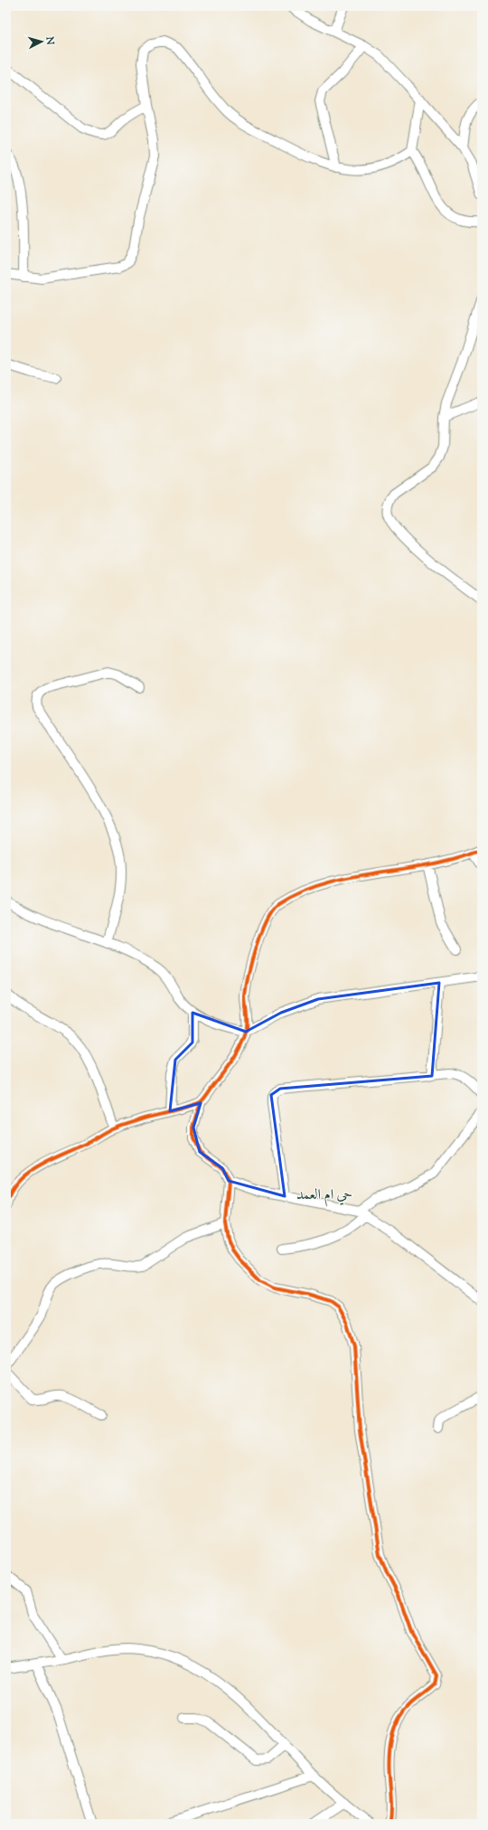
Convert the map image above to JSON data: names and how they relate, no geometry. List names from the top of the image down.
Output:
{
  "districts": ["حي ام العمد"],
  "north": "right"
}
